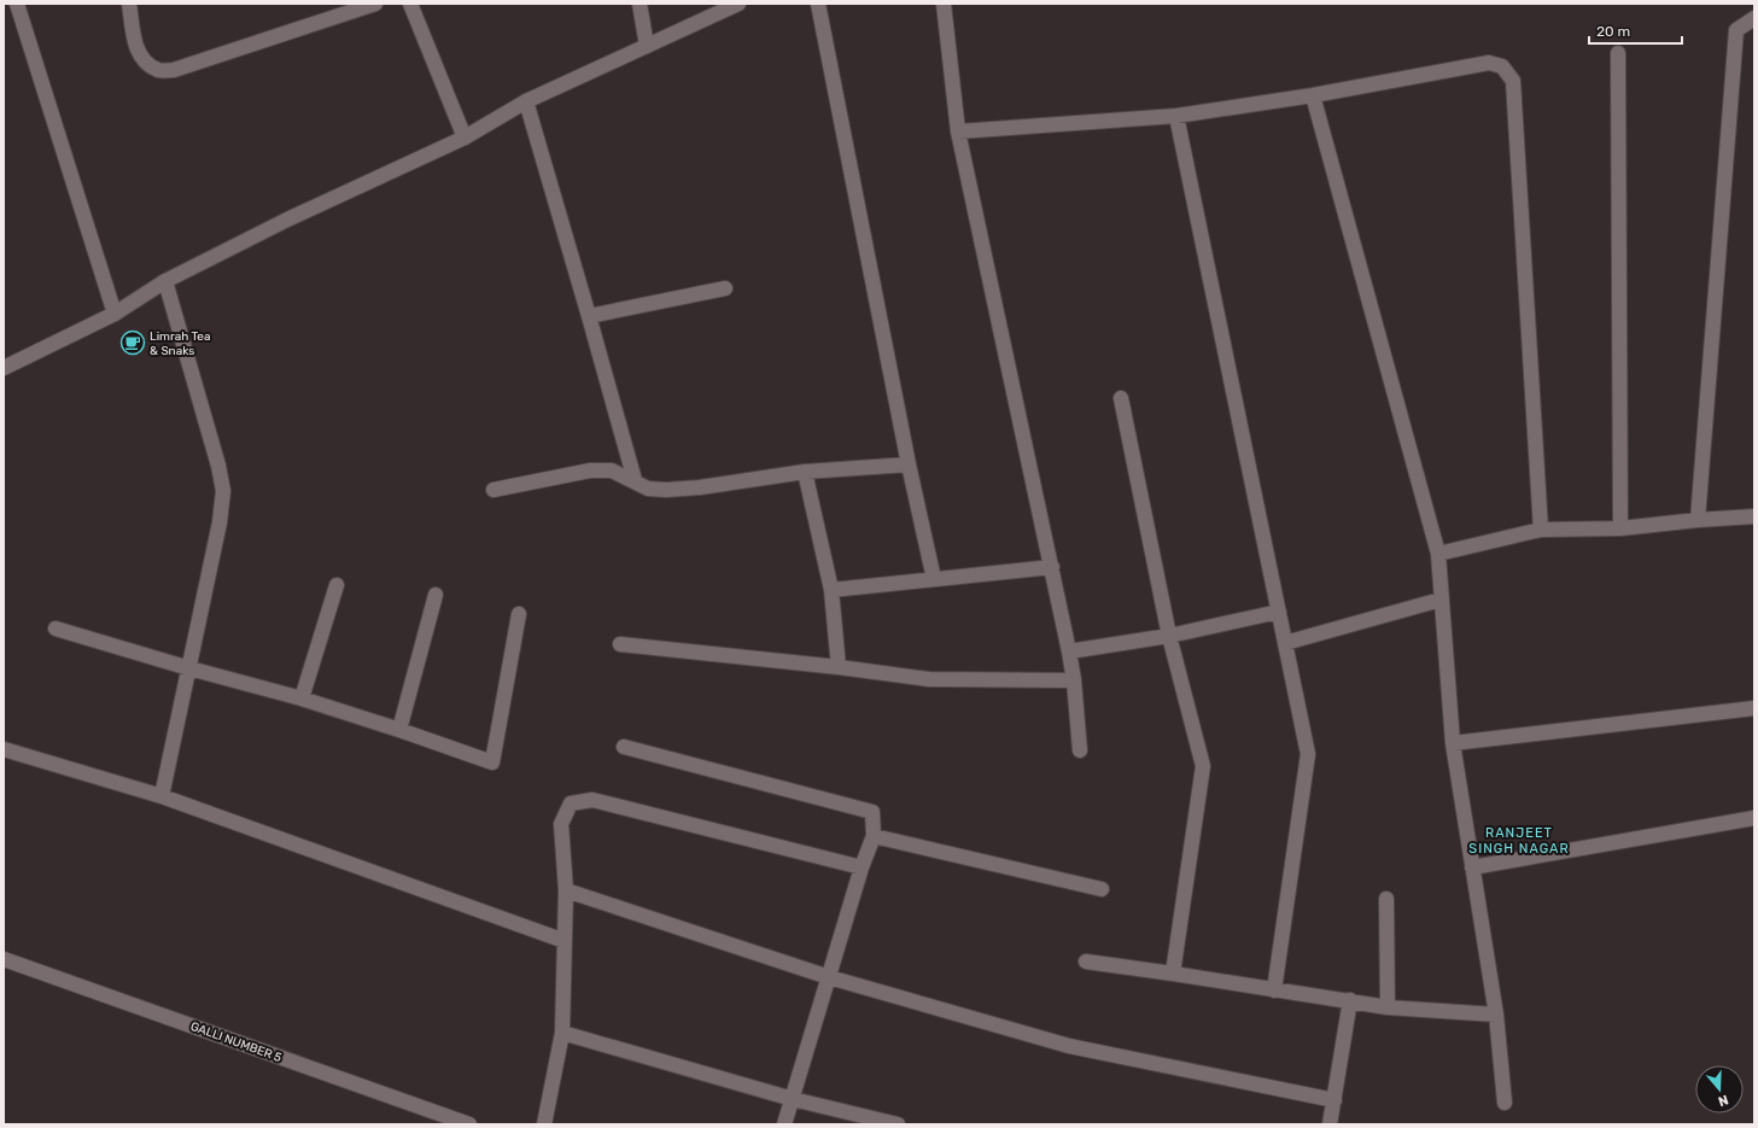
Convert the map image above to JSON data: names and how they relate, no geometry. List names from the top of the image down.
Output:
{
  "streets": {
    "street": ["GALLI NUMBER 5"]
  },
  "districts": ["RANJEET SINGH NAGAR"],
  "places": {
    "cafe": ["Limrah Tea & Snaks"]
  },
  "scale_bar": "20 m",
  "north": "bottom"
}
